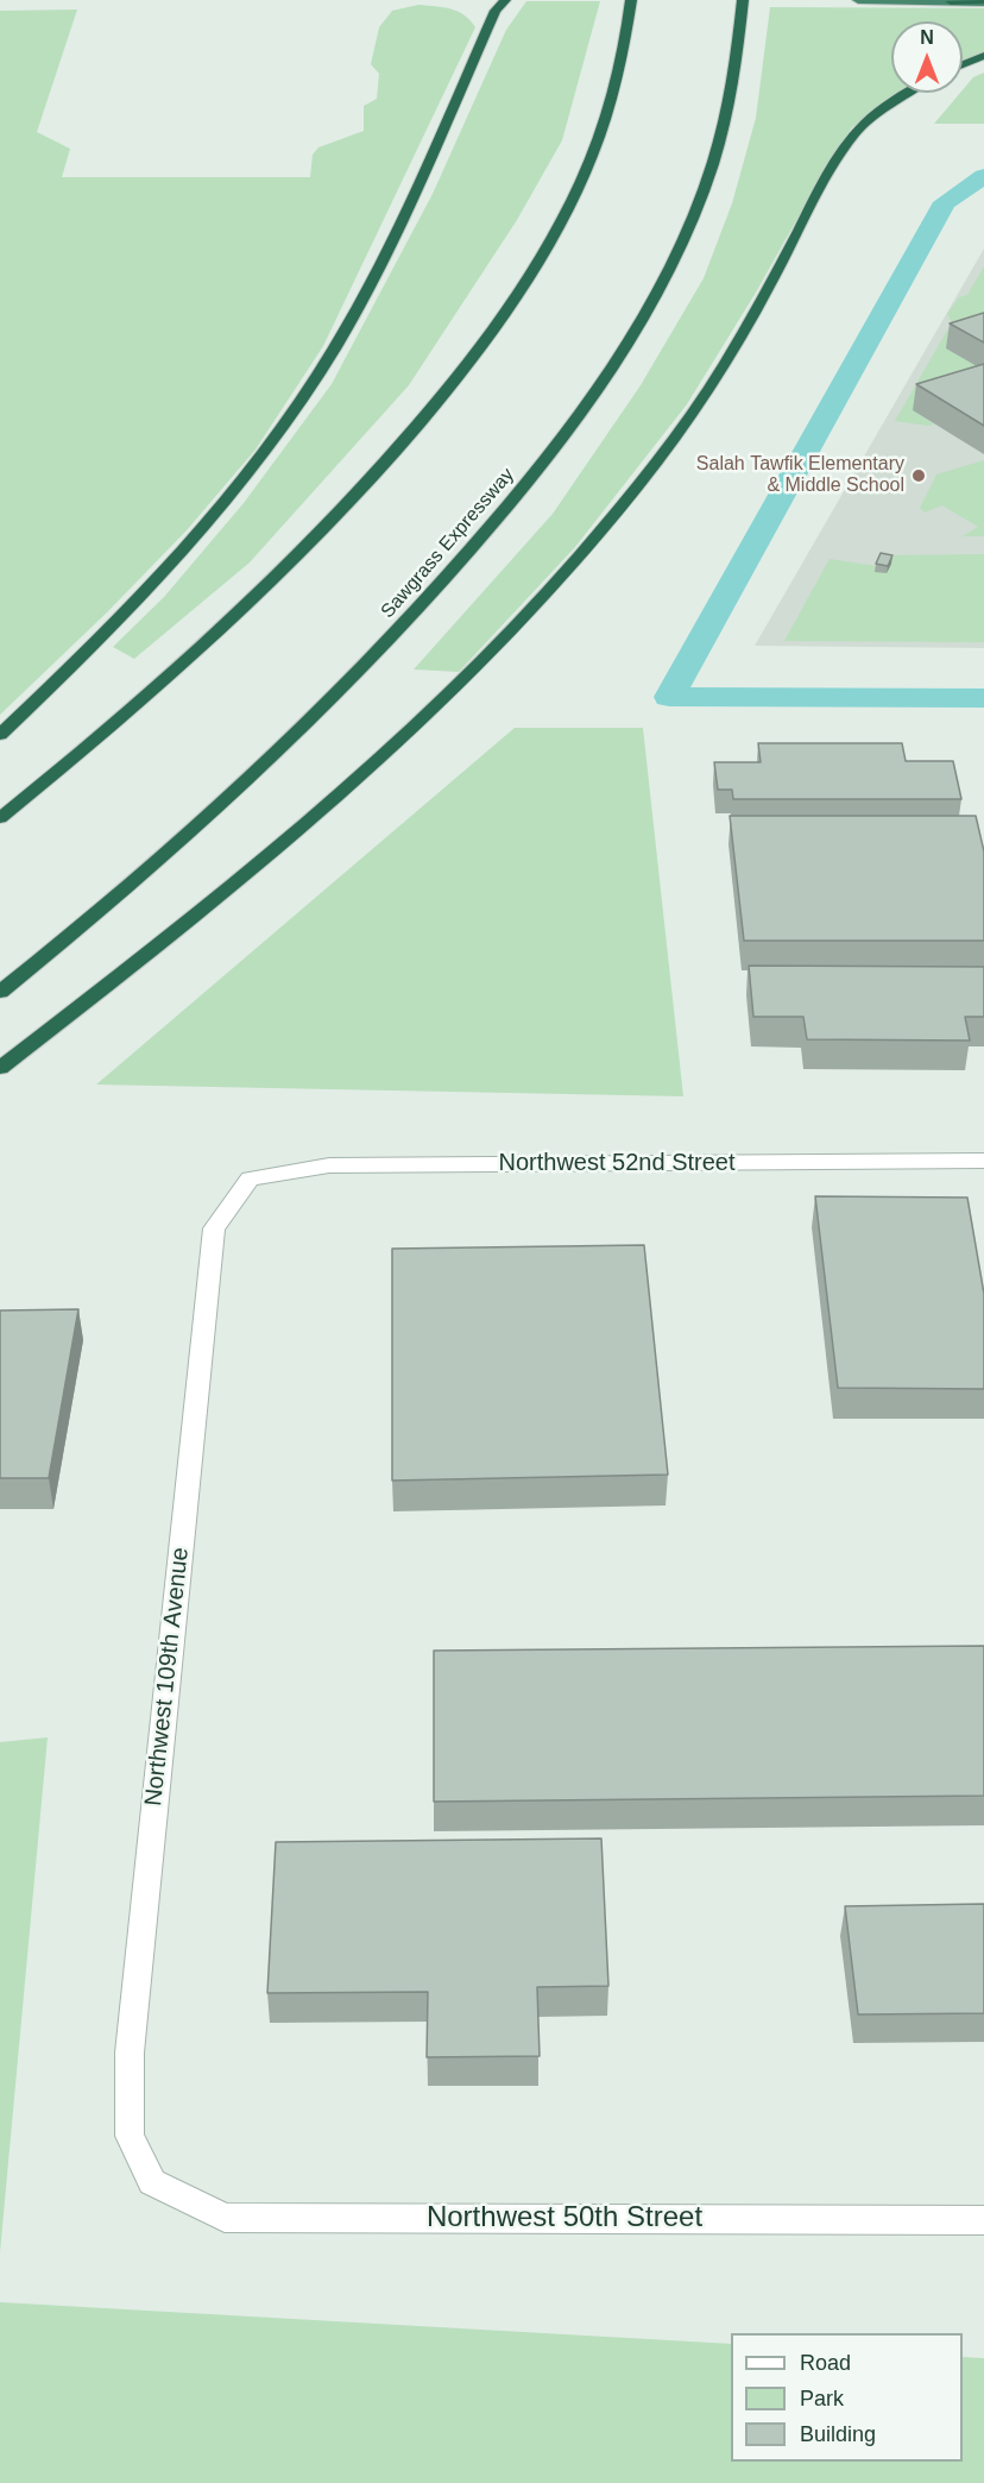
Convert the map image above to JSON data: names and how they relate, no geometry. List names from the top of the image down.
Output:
{
  "streets": {
    "highway": ["Sawgrass Expressway"],
    "street": ["Northwest 52nd Street", "Northwest 109th Avenue", "Northwest 50th Street"]
  },
  "crossings": [
    ["Northwest 52nd Street", "Northwest 109th Avenue"],
    ["Northwest 109th Avenue", "Northwest 50th Street"]
  ],
  "places": ["Salah Tawfik Elementary & Middle School"],
  "legend": ["Road", "Park", "Building"],
  "north": "top"
}
